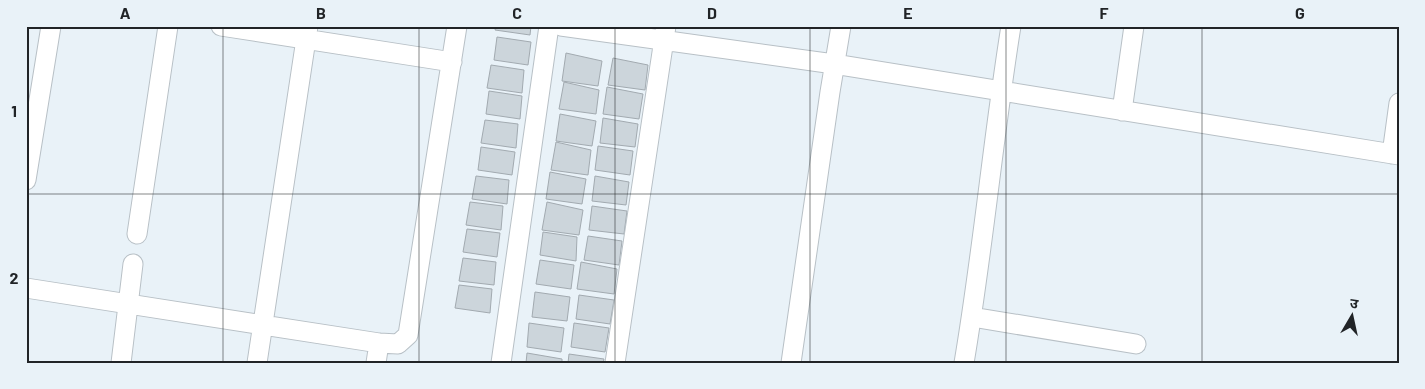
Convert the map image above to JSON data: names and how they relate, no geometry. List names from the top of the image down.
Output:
{
  "north": "top",
  "grid": {
    "columns": [
      "A",
      "B",
      "C",
      "D",
      "E",
      "F",
      "G"
    ],
    "rows": ["1", "2"]
  }
}
